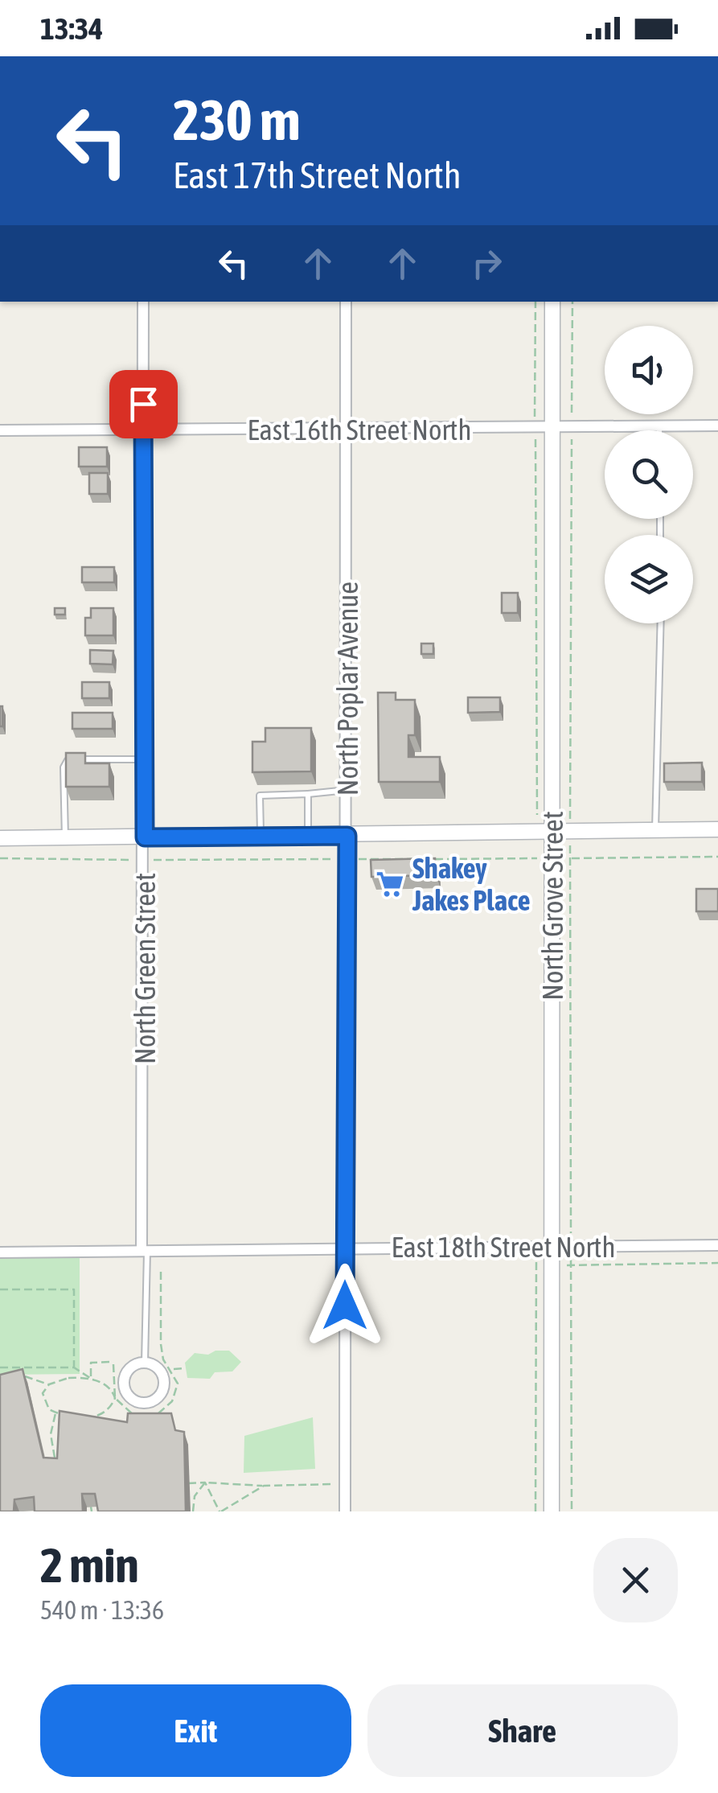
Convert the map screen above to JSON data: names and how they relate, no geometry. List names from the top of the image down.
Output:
{
  "streets": {
    "street": [
      "East 16th Street North",
      "North Poplar Avenue",
      "North Grove Street",
      "North Green Street",
      "East 18th Street North"
    ]
  },
  "crossings": [
    ["East 16th Street North", "North Poplar Avenue"],
    ["East 16th Street North", "North Grove Street"],
    ["East 16th Street North", "North Green Street"],
    ["North Poplar Avenue", "East 18th Street North"],
    ["North Grove Street", "East 18th Street North"],
    ["North Green Street", "East 18th Street North"]
  ],
  "places": {
    "supermarket": ["Shakey Jakes Place"]
  },
  "page": {
    "status": "13:34",
    "turn": ["230 m", "East 17th Street North"],
    "heading": ["2 min", "540 m · 13:36"],
    "buttons": ["Exit", "Share"]
  }
}
